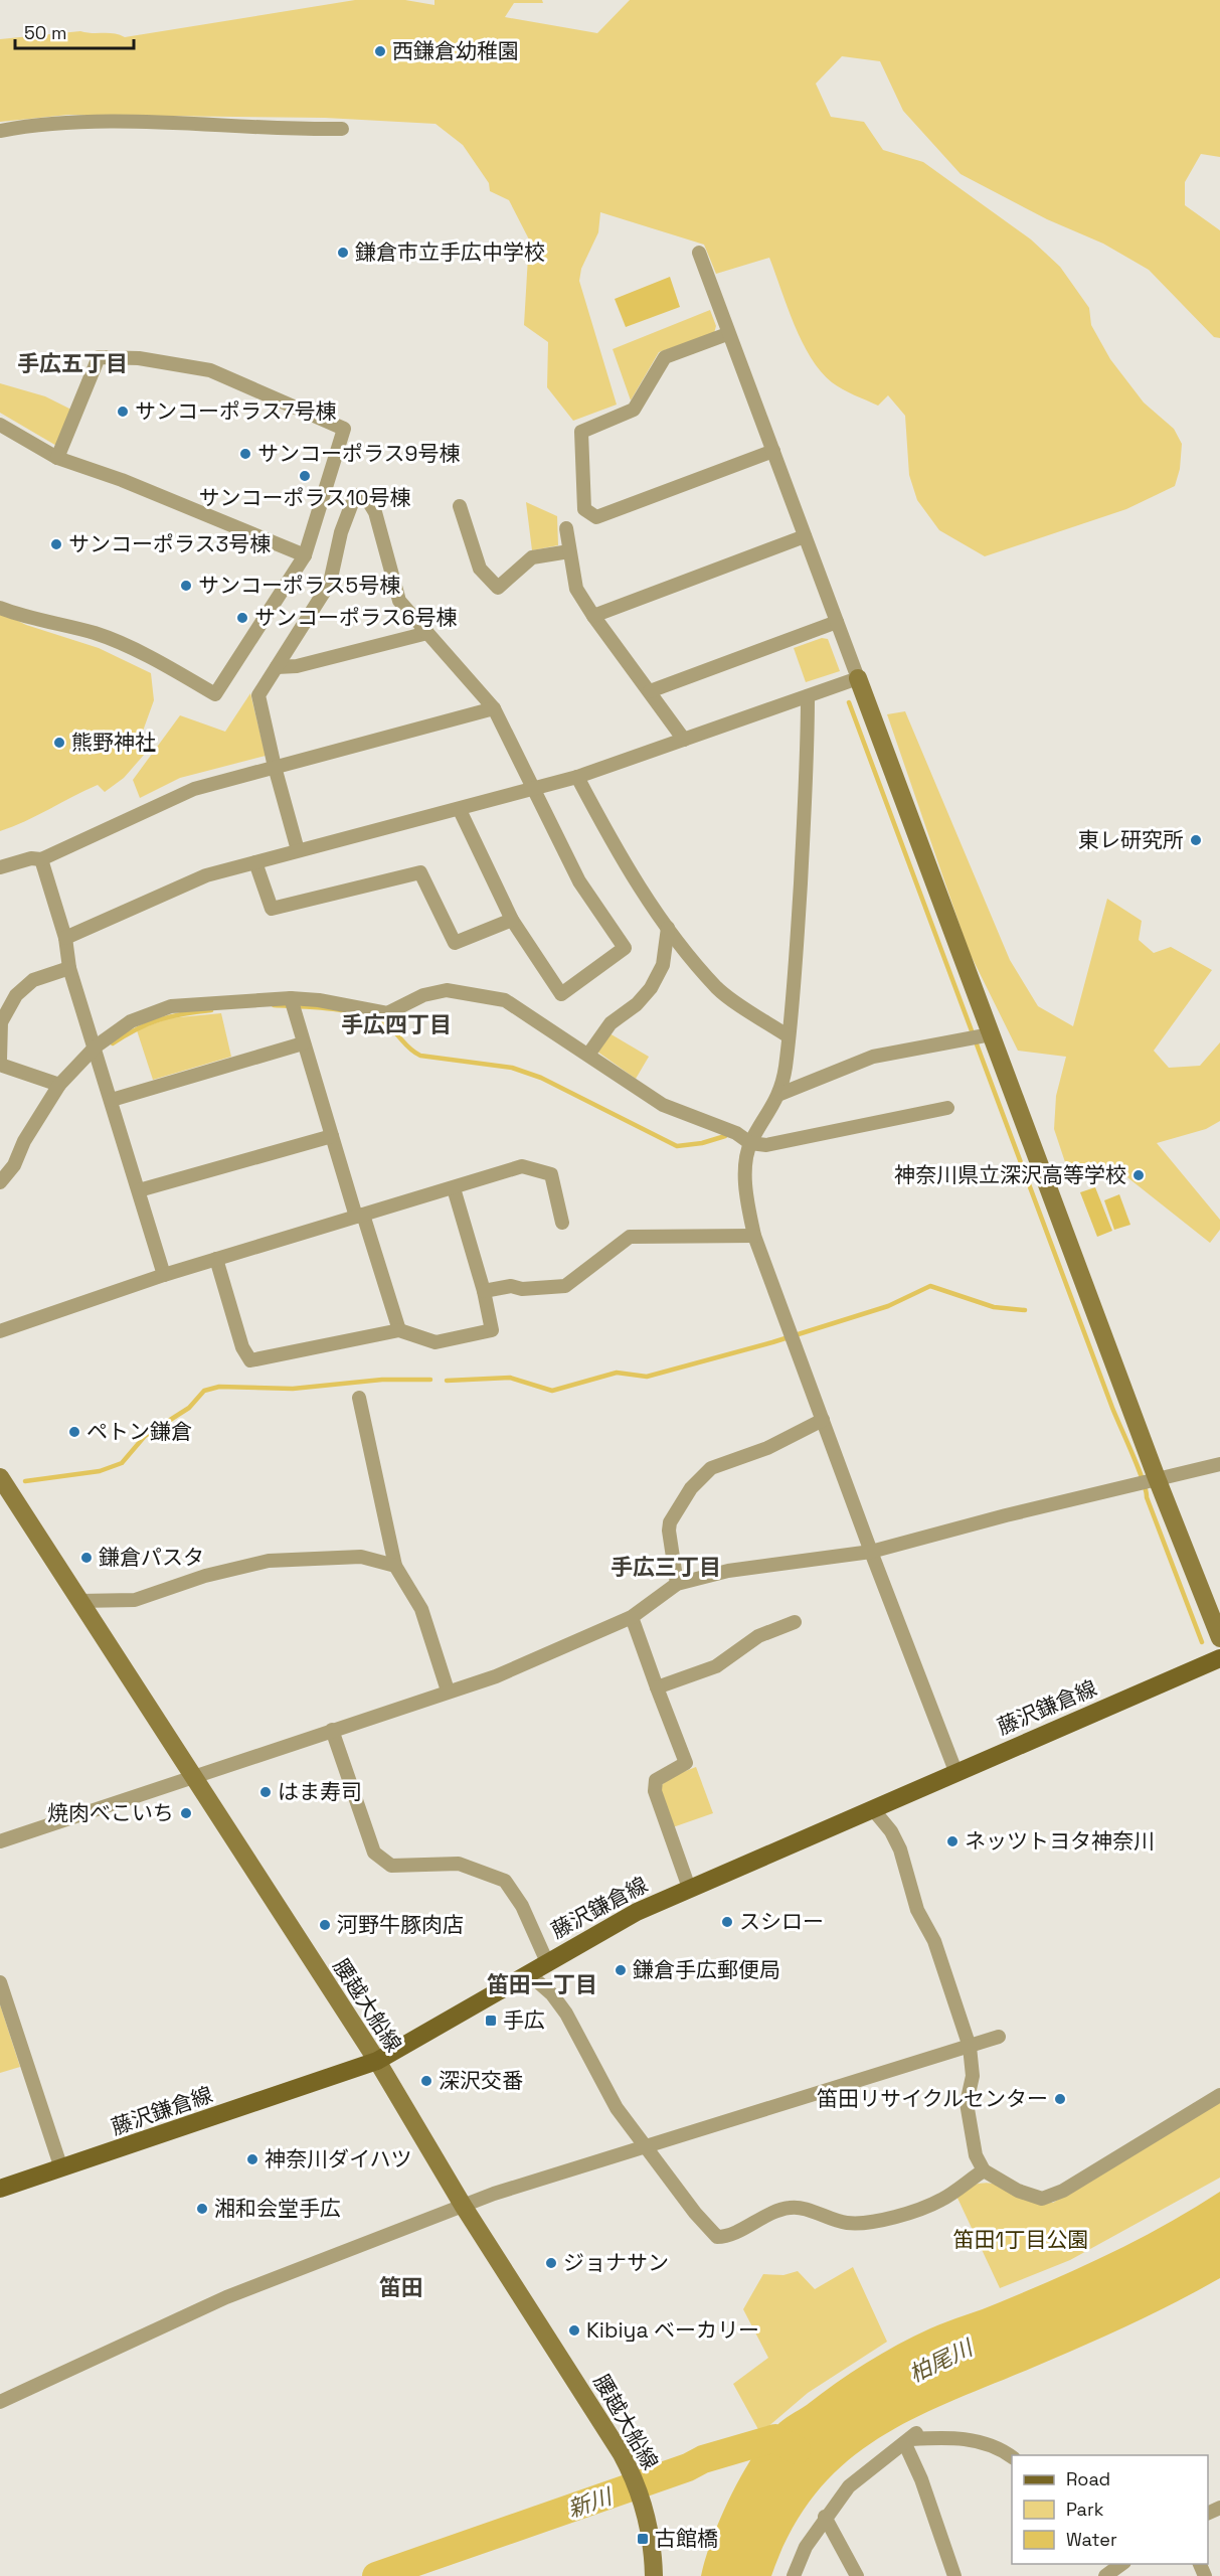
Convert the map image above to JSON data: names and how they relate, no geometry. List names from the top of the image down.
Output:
{
  "streets": {
    "main road": ["藤沢鎌倉線", "腰越大船線"]
  },
  "crossings": [
    ["藤沢鎌倉線", "腰越大船線"]
  ],
  "districts": [
    "手広五丁目",
    "手広四丁目",
    "手広三丁目",
    "笛田一丁目",
    "笛田"
  ],
  "water": ["柏尾川", "新川"],
  "parks": ["笛田1丁目公園"],
  "places": {
    "other": [
      "西鎌倉幼稚園",
      "鎌倉市立手広中学校",
      "サンコーポラス7号棟",
      "サンコーポラス9号棟",
      "サンコーポラス10号棟",
      "サンコーポラス3号棟",
      "サンコーポラス5号棟",
      "サンコーポラス6号棟",
      "熊野神社",
      "東レ研究所",
      "神奈川県立深沢高等学校",
      "ペトン鎌倉",
      "鎌倉パスタ",
      "はま寿司",
      "焼肉べこいち",
      "ネッツトヨタ神奈川",
      "スシロー",
      "河野牛豚肉店",
      "鎌倉手広郵便局",
      "深沢交番",
      "笛田リサイクルセンター",
      "神奈川ダイハツ",
      "湘和会堂手広",
      "ジョナサン",
      "Kibiya ベーカリー"
    ],
    "transit": ["手広", "古館橋"]
  },
  "legend": ["Road", "Park", "Water"],
  "scale_bar": "50 m"
}
